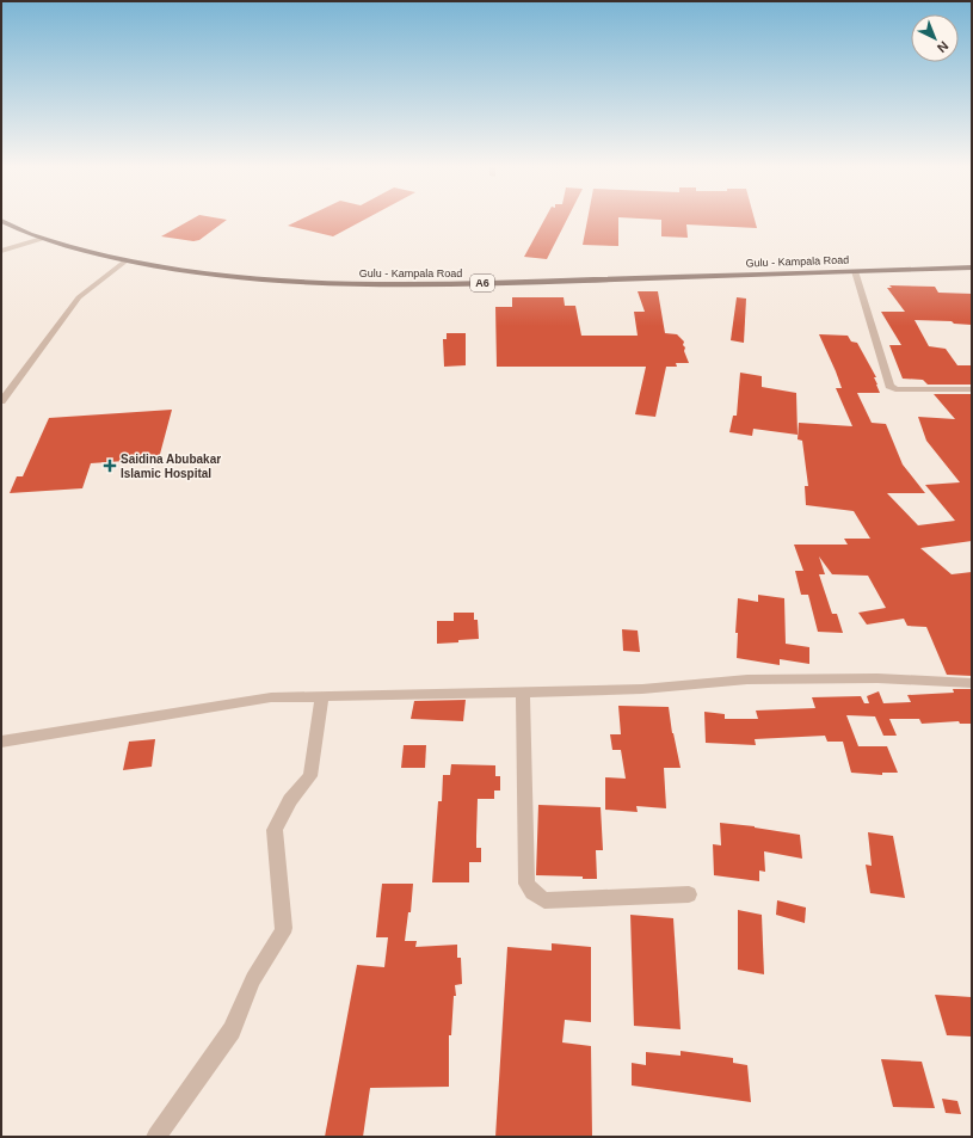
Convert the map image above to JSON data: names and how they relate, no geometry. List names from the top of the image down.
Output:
{
  "streets": {
    "main road": ["Gulu - Kampala Road", "A6"]
  },
  "places": {
    "health": ["Saidina Abubakar Islamic Hospital"]
  },
  "north": "bottom right"
}
